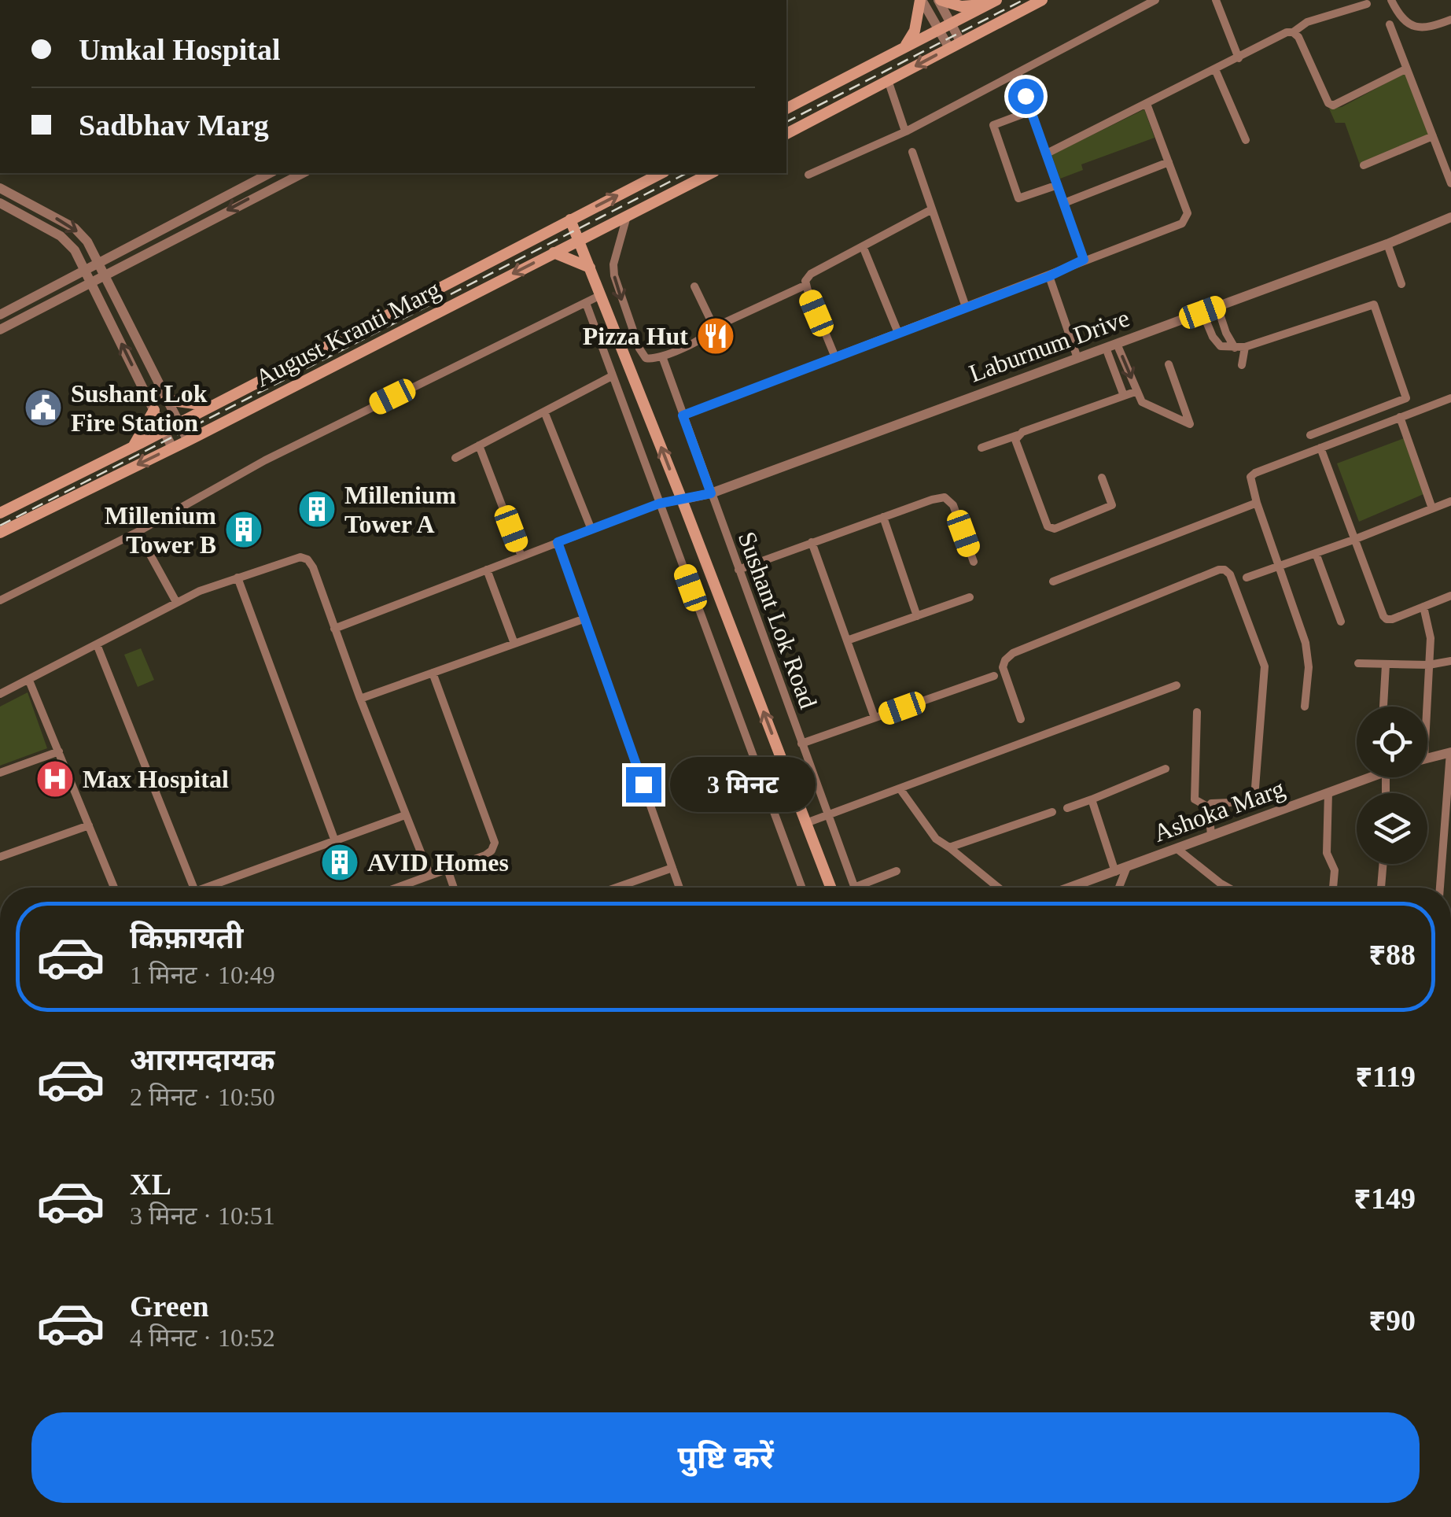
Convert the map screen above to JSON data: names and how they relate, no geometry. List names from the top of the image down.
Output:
{
  "streets": {
    "main road": ["August Kranti Marg"],
    "street": ["Laburnum Drive", "Sushant Lok Road", "Ashoka Marg"]
  },
  "crossings": [
    ["Laburnum Drive", "Sushant Lok Road"]
  ],
  "places": {
    "restaurant": ["Pizza Hut"],
    "public building": ["Sushant Lok Fire Station"],
    "building": ["Millenium Tower A", "Millenium Tower B", "AVID Homes"],
    "hospital": ["Max Hospital"]
  },
  "page": {
    "banner": ["Umkal Hospital", "Sadbhav Marg"],
    "bubble": "3 मिनट",
    "list": [
      {
        "name": "किफ़ायती",
        "note": "1 मिनट · 10:49",
        "value": "₹88"
      },
      {
        "name": "आरामदायक",
        "note": "2 मिनट · 10:50",
        "value": "₹119"
      },
      {
        "name": "XL",
        "note": "3 मिनट · 10:51",
        "value": "₹149"
      },
      {
        "name": "Green",
        "note": "4 मिनट · 10:52",
        "value": "₹90"
      }
    ],
    "buttons": "पुष्टि करें"
  }
}
